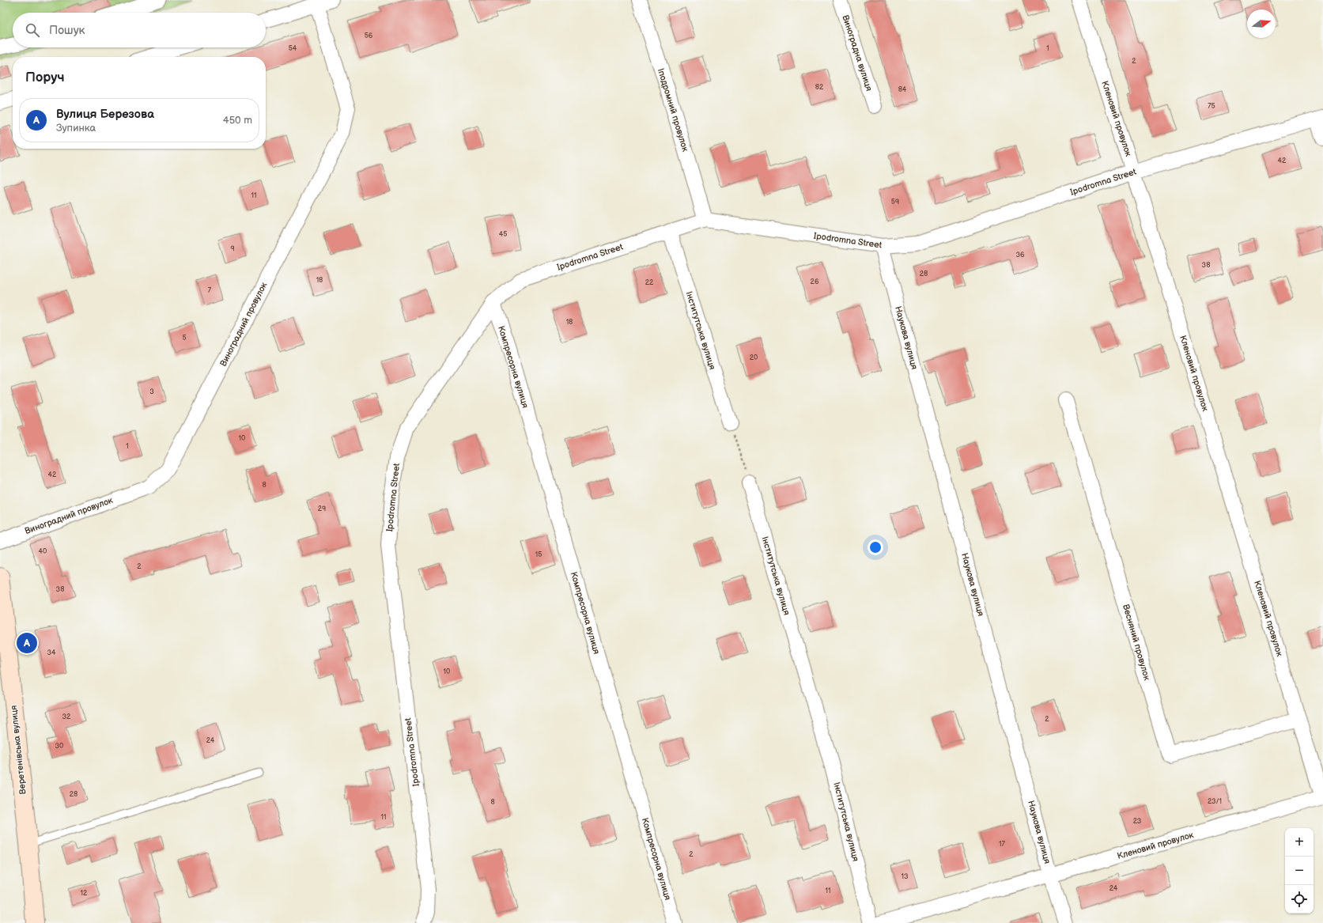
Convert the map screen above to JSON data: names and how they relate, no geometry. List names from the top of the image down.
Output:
{
  "streets": {
    "street": [
      "Виноградна вулиця",
      "Іподромний провулок",
      "Кленовий провулок",
      "Ipodromna Street",
      "Виноградний провулок",
      "Інститутська вулиця",
      "Наукова вулиця",
      "Компресорна вулиця",
      "Весняний провулок",
      "Веретенівська вулиця"
    ]
  },
  "crossings": [
    ["Іподромний провулок", "Ipodromna Street"],
    ["Кленовий провулок", "Ipodromna Street"],
    ["Кленовий провулок", "Наукова вулиця"],
    ["Кленовий провулок", "Весняний провулок"],
    ["Ipodromna Street", "Інститутська вулиця"],
    ["Ipodromna Street", "Наукова вулиця"],
    ["Ipodromna Street", "Компресорна вулиця"]
  ],
  "house_numbers": [
    "56",
    "54",
    "1",
    "2",
    "82",
    "84",
    "75",
    "42",
    "11",
    "59",
    "45",
    "9",
    "36",
    "38",
    "28",
    "18",
    "26",
    "22",
    "7",
    "18",
    "5",
    "20",
    "3",
    "10",
    "1",
    "42",
    "8",
    "29",
    "40",
    "15",
    "2",
    "38",
    "34",
    "10",
    "32",
    "2",
    "24",
    "30",
    "28",
    "23/1",
    "8",
    "11",
    "23",
    "17",
    "2",
    "13",
    "24",
    "11",
    "12"
  ],
  "north": "right",
  "page": {
    "search": "Пошук",
    "heading": "Поруч",
    "list": [
      {
        "mark": "A",
        "name": "Вулиця Березова",
        "note": "Зупинка",
        "value": "450 m"
      }
    ],
    "pins": "A",
    "map_buttons": ["+", "−"]
  }
}
